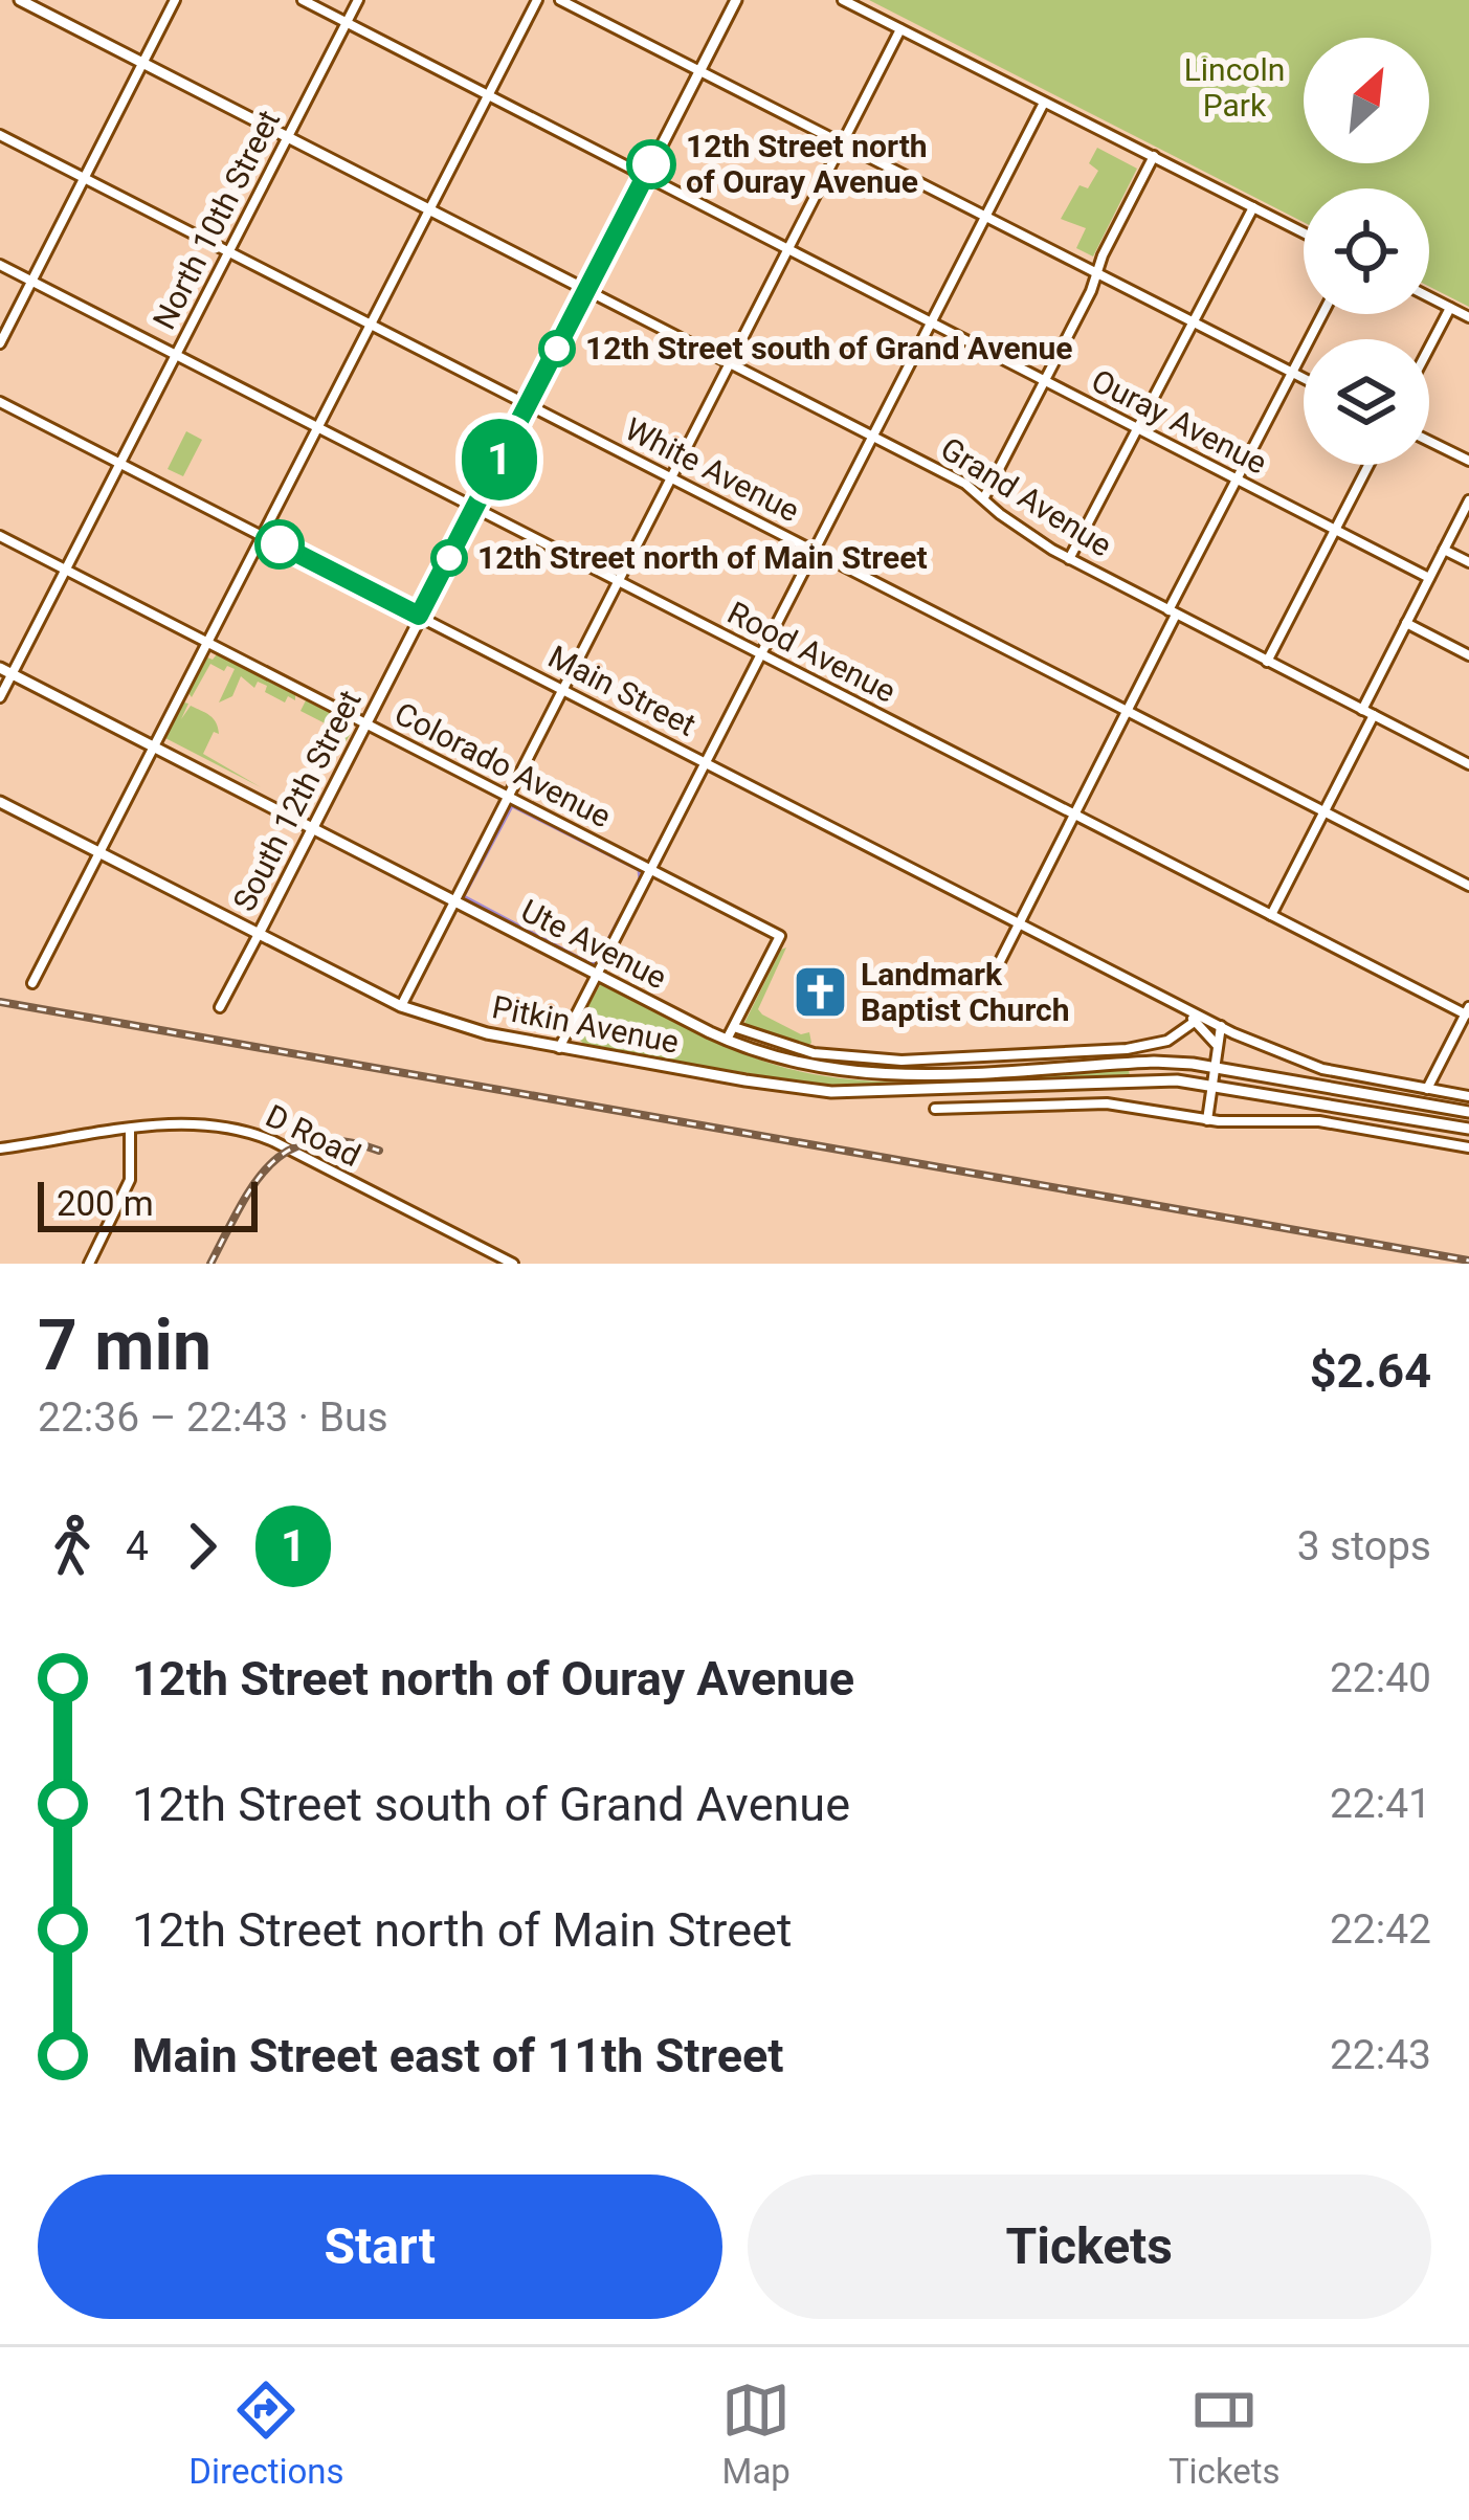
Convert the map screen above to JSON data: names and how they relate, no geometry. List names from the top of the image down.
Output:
{
  "streets": {
    "main road": [
      "Grand Avenue",
      "South 12th Street",
      "Ute Avenue",
      "Pitkin Avenue"
    ],
    "street": [
      "North 10th Street",
      "Ouray Avenue",
      "White Avenue",
      "Rood Avenue",
      "Main Street",
      "Colorado Avenue",
      "D Road"
    ]
  },
  "crossings": [
    ["North 10th Street", "Ouray Avenue"],
    ["North 10th Street", "White Avenue"],
    ["North 10th Street", "Grand Avenue"],
    ["North 10th Street", "Rood Avenue"],
    ["North 10th Street", "Main Street"],
    ["North 10th Street", "Colorado Avenue"],
    ["North 10th Street", "Ute Avenue"],
    ["Ouray Avenue", "South 12th Street"],
    ["White Avenue", "South 12th Street"],
    ["Grand Avenue", "South 12th Street"],
    ["Rood Avenue", "South 12th Street"],
    ["Main Street", "South 12th Street"],
    ["Colorado Avenue", "South 12th Street"],
    ["South 12th Street", "Ute Avenue"],
    ["South 12th Street", "Pitkin Avenue"]
  ],
  "parks": ["Lincoln Park"],
  "places": {
    "other": ["12th Street north of Ouray Avenue", "12th Street south of Grand Avenue", "12th Street north of Main Street"],
    "church": ["Landmark Baptist Church"]
  },
  "lines": ["bus line 1"],
  "scale_bar": "200 m",
  "north": "top right",
  "page": {
    "on_map": "1",
    "scale": "200 m",
    "heading": ["7 min", "22:36 – 22:43 · Bus", "$2.64"],
    "legs": ["4", "1", "3 stops"],
    "list": [
      {
        "name": "12th Street north of Ouray Avenue",
        "value": "22:40"
      },
      {
        "name": "12th Street south of Grand Avenue",
        "value": "22:41"
      },
      {
        "name": "12th Street north of Main Street",
        "value": "22:42"
      },
      {
        "name": "Main Street east of 11th Street",
        "value": "22:43"
      }
    ],
    "buttons": ["Start", "Tickets"],
    "tabs": ["Directions", "Map", "Tickets"]
  }
}
